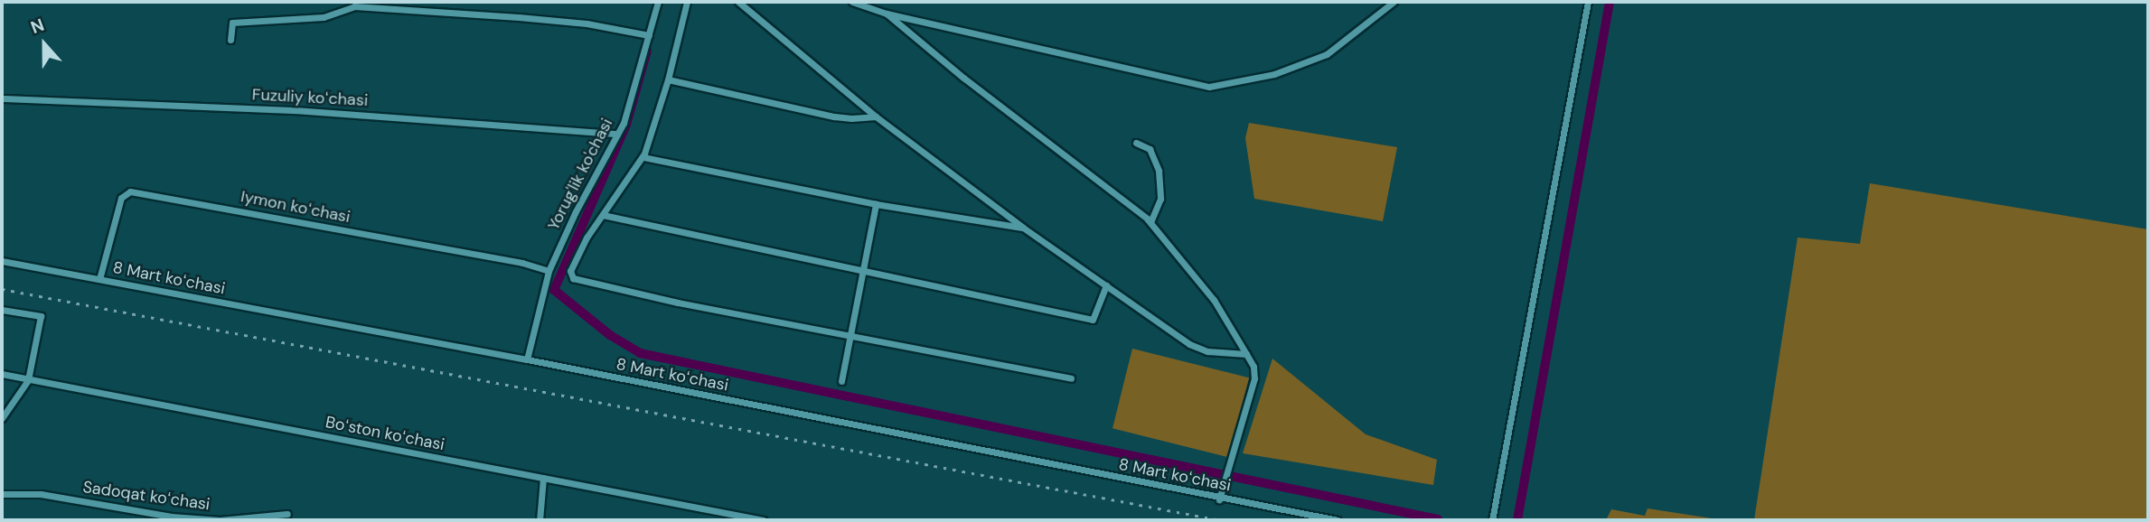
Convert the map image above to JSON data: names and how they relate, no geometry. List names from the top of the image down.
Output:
{
  "streets": {
    "street": [
      "Fuzuliy koʻchasi",
      "Yorug'lik ko'chasi",
      "Iymon koʻchasi",
      "8 Mart koʻchasi",
      "Boʻston koʻchasi",
      "Sadoqat koʻchasi"
    ]
  },
  "crossings": [
    ["Fuzuliy koʻchasi", "Yorug'lik ko'chasi"],
    ["Yorug'lik ko'chasi", "Iymon koʻchasi"],
    ["Yorug'lik ko'chasi", "8 Mart koʻchasi"],
    ["Iymon koʻchasi", "8 Mart koʻchasi"]
  ],
  "north": "top"
}
